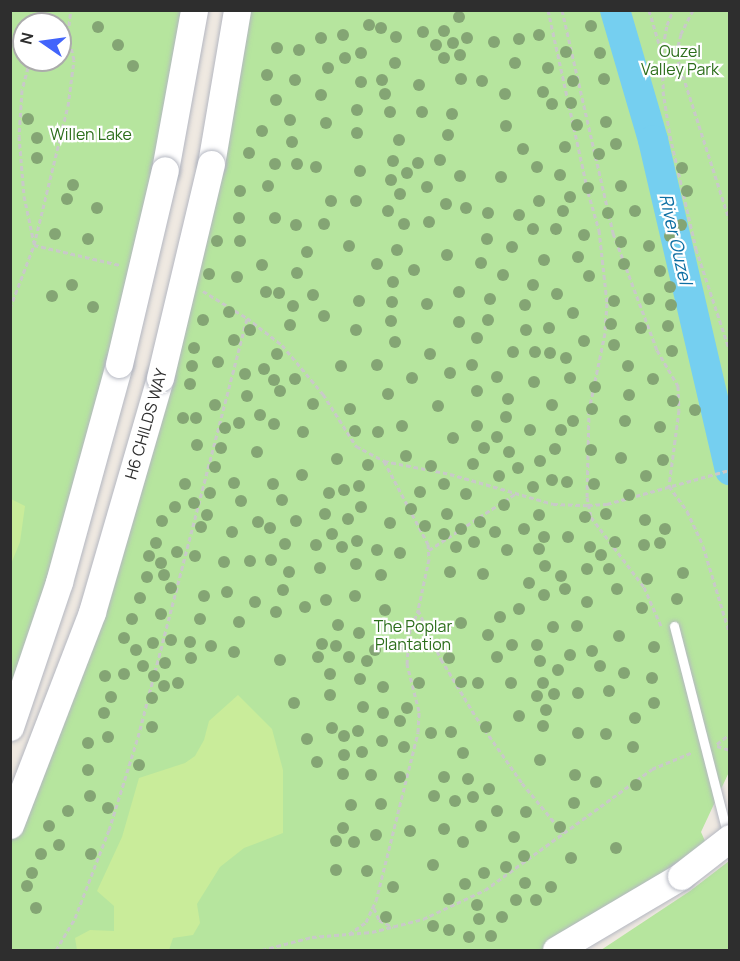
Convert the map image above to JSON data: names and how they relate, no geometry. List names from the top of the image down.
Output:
{
  "streets": {
    "street": ["H6 CHILDS WAY"]
  },
  "water": ["River Ouzel"],
  "parks": ["Ouzel Valley Park", "Willen Lake", "The Poplar Plantation"],
  "north": "left"
}
